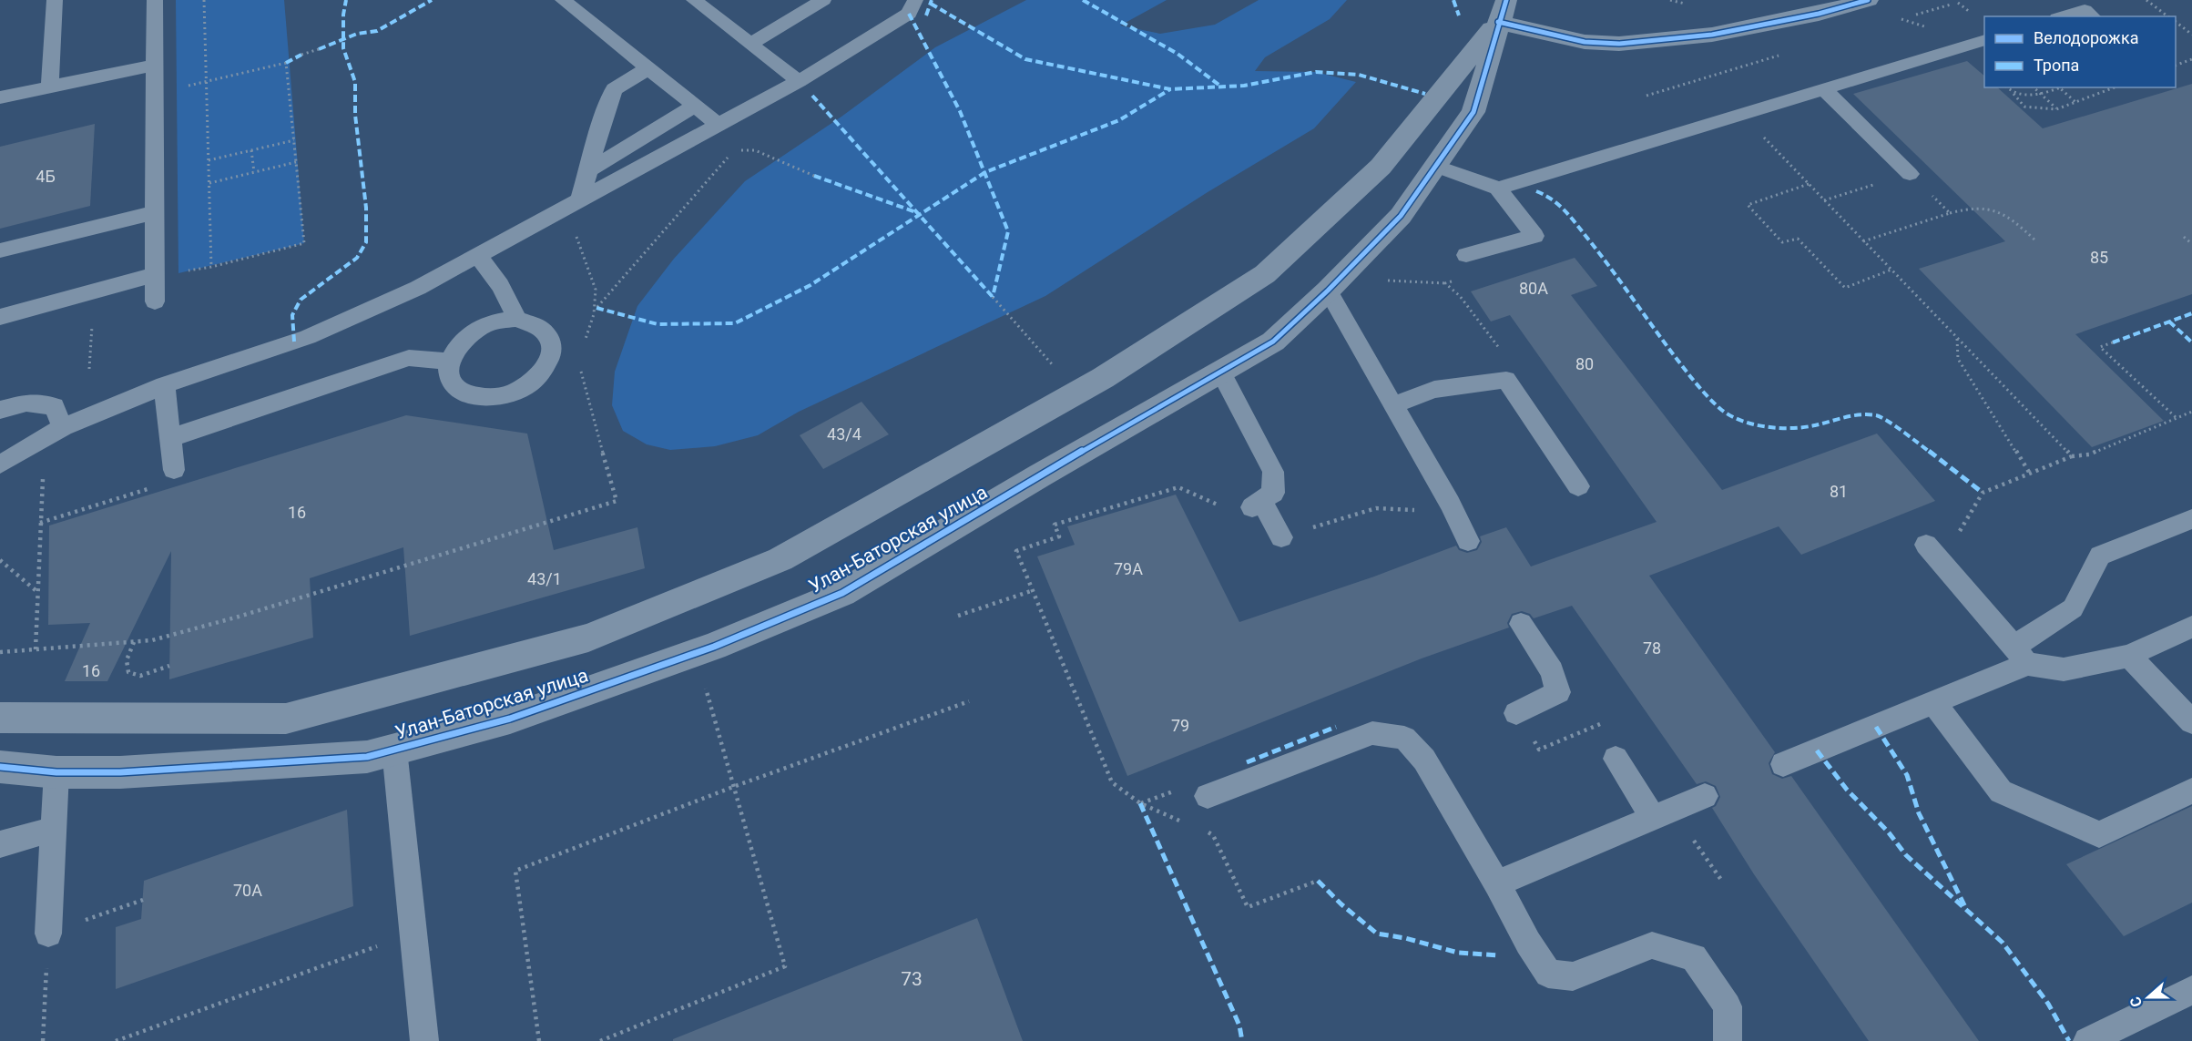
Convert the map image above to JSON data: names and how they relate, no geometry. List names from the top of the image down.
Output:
{
  "streets": {
    "street": ["Улан-Баторская улица"]
  },
  "house_numbers": [
    "4Б",
    "85",
    "80А",
    "80",
    "43/4",
    "81",
    "16",
    "79А",
    "43/1",
    "78",
    "16",
    "79",
    "70А",
    "73"
  ],
  "legend": ["Велодорожка", "Тропа"],
  "north": "left"
}
